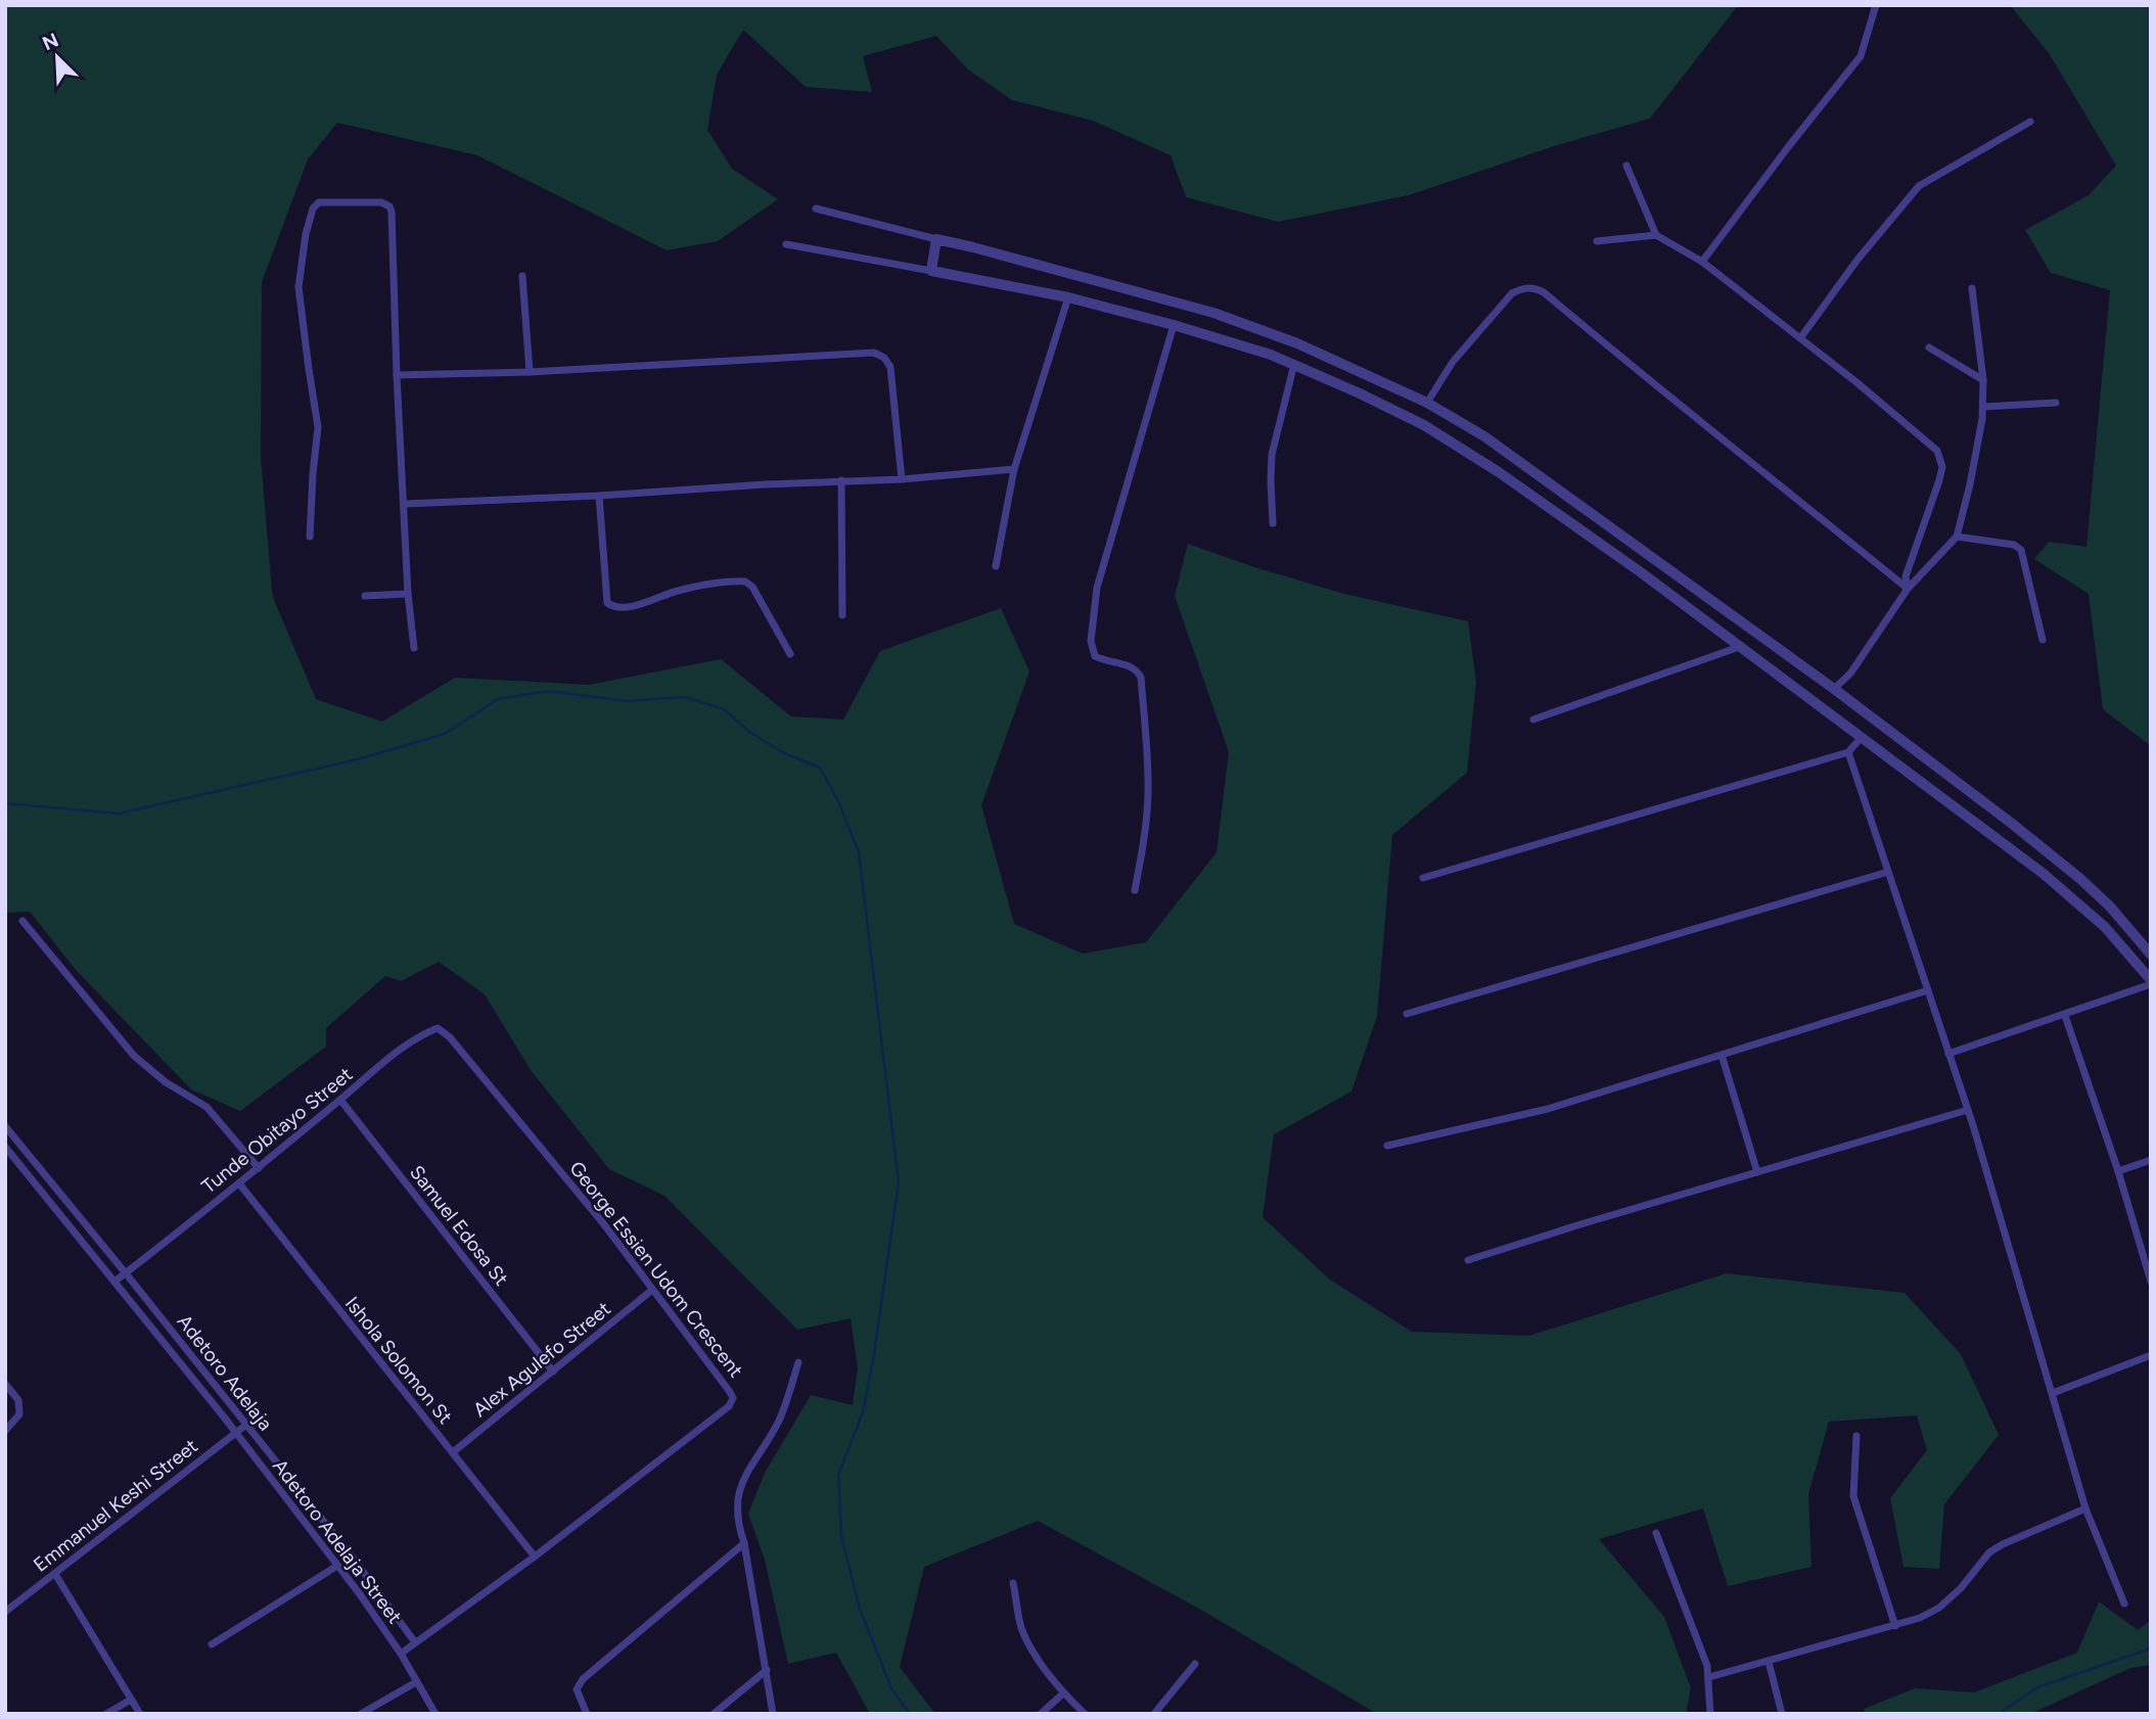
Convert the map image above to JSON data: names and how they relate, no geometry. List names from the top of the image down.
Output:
{
  "streets": {
    "street": [
      "Tunde Obitayo Street",
      "Samuel Edosa St",
      "George Essien Udom Crescent",
      "Alex Agulefo Street",
      "Ishola Solomon St",
      "Adetoro Adelaja",
      "Emmanuel Keshi Street",
      "Adetoro Adelaja Street"
    ]
  },
  "crossings": [
    ["Tunde Obitayo Street", "Samuel Edosa St"],
    ["Tunde Obitayo Street", "George Essien Udom Crescent"],
    ["Tunde Obitayo Street", "Ishola Solomon St"],
    ["Tunde Obitayo Street", "Adetoro Adelaja"],
    ["Tunde Obitayo Street", "Adetoro Adelaja Street"],
    ["Samuel Edosa St", "Alex Agulefo Street"],
    ["George Essien Udom Crescent", "Alex Agulefo Street"],
    ["George Essien Udom Crescent", "Ishola Solomon St"],
    ["George Essien Udom Crescent", "Adetoro Adelaja"],
    ["George Essien Udom Crescent", "Adetoro Adelaja Street"],
    ["Alex Agulefo Street", "Ishola Solomon St"],
    ["Adetoro Adelaja", "Emmanuel Keshi Street"],
    ["Emmanuel Keshi Street", "Adetoro Adelaja Street"]
  ],
  "north": "top left"
}
